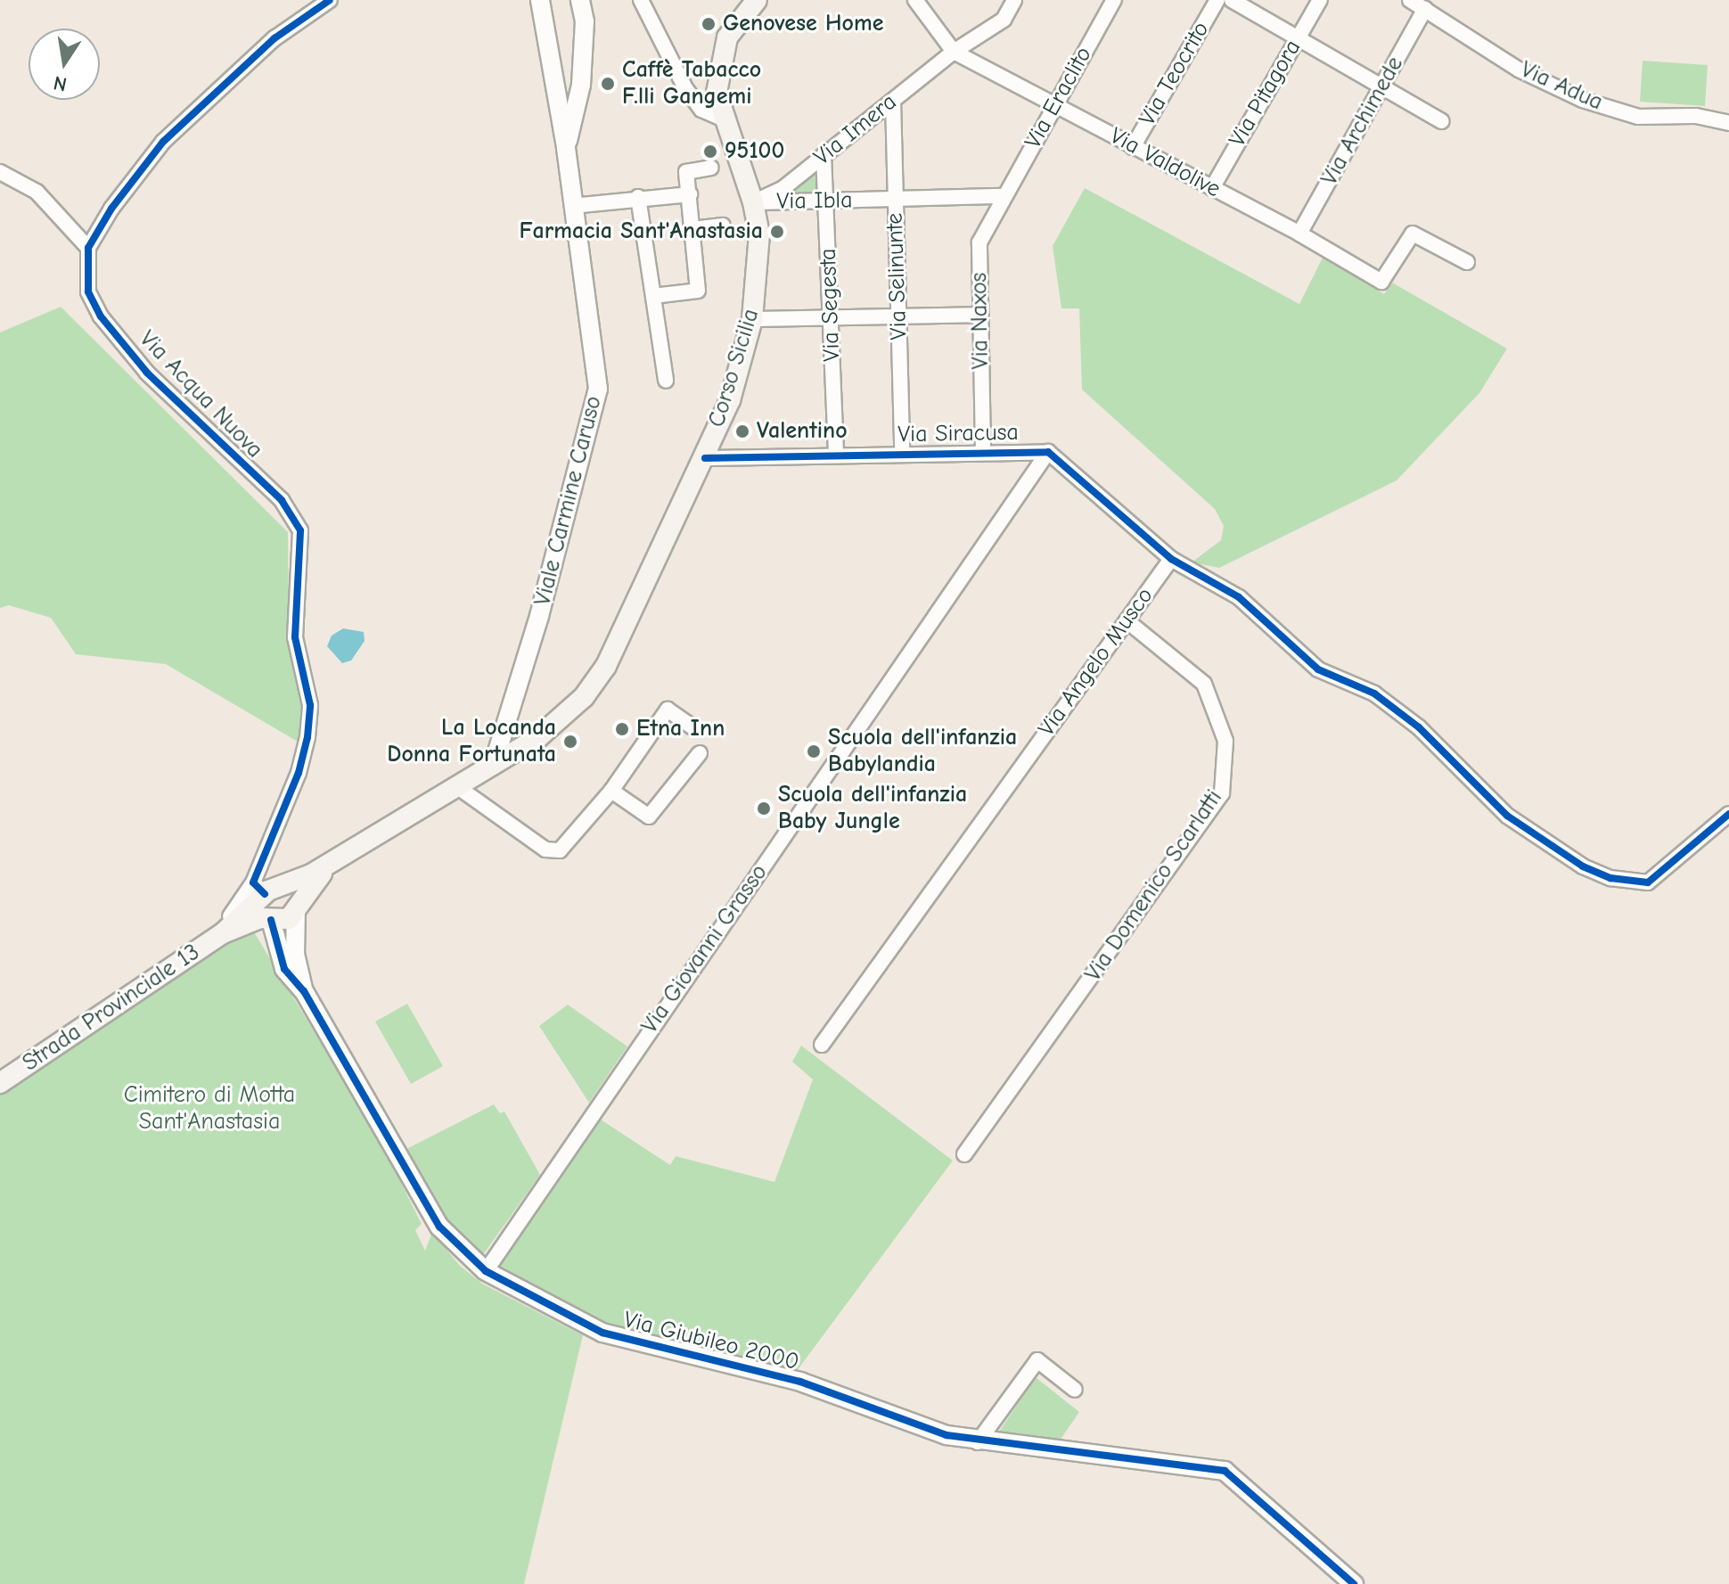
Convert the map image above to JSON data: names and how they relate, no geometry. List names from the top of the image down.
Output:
{
  "streets": {
    "main road": ["Corso Sicilia", "Strada Provinciale 13"],
    "street": [
      "Via Teocrito",
      "Via Adua",
      "Via Pitagora",
      "Via Eraclito",
      "Via Archimede",
      "Via Imera",
      "Via Valdolive",
      "Via Ibla",
      "Via Selinunte",
      "Via Segesta",
      "Via Naxos",
      "Via Acqua Nuova",
      "Via Siracusa",
      "Viale Carmine Caruso",
      "Via Angelo Musco",
      "Via Domenico Scarlatti",
      "Via Giovanni Grasso",
      "Via Giubileo 2000"
    ]
  },
  "crossings": [
    ["Via Teocrito", "Via Valdolive"],
    ["Via Adua", "Via Archimede"],
    ["Via Pitagora", "Via Valdolive"],
    ["Via Eraclito", "Via Valdolive"],
    ["Via Eraclito", "Via Ibla"],
    ["Via Eraclito", "Via Naxos"],
    ["Via Archimede", "Via Valdolive"],
    ["Via Imera", "Via Valdolive"],
    ["Via Imera", "Via Ibla"],
    ["Via Imera", "Via Selinunte"],
    ["Via Imera", "Via Segesta"],
    ["Via Imera", "Corso Sicilia"],
    ["Via Ibla", "Via Selinunte"],
    ["Via Ibla", "Via Segesta"],
    ["Via Ibla", "Via Naxos"],
    ["Via Ibla", "Corso Sicilia"],
    ["Via Selinunte", "Via Siracusa"],
    ["Via Segesta", "Via Siracusa"],
    ["Via Naxos", "Via Siracusa"],
    ["Corso Sicilia", "Via Siracusa"],
    ["Corso Sicilia", "Viale Carmine Caruso"],
    ["Via Acqua Nuova", "Strada Provinciale 13"],
    ["Via Siracusa", "Via Angelo Musco"],
    ["Via Siracusa", "Via Giovanni Grasso"],
    ["Via Angelo Musco", "Via Domenico Scarlatti"],
    ["Via Giovanni Grasso", "Via Giubileo 2000"]
  ],
  "parks": ["Cimitero di Motta Sant'Anastasia"],
  "places": [
    "Genovese Home",
    "Caffè Tabacco F.lli Gangemi",
    "95100",
    "Farmacia Sant'Anastasia",
    "Valentino",
    "Etna Inn",
    "La Locanda Donna Fortunata",
    "Scuola dell'infanzia Babylandia",
    "Scuola dell'infanzia Baby Jungle"
  ],
  "north": "bottom"
}
